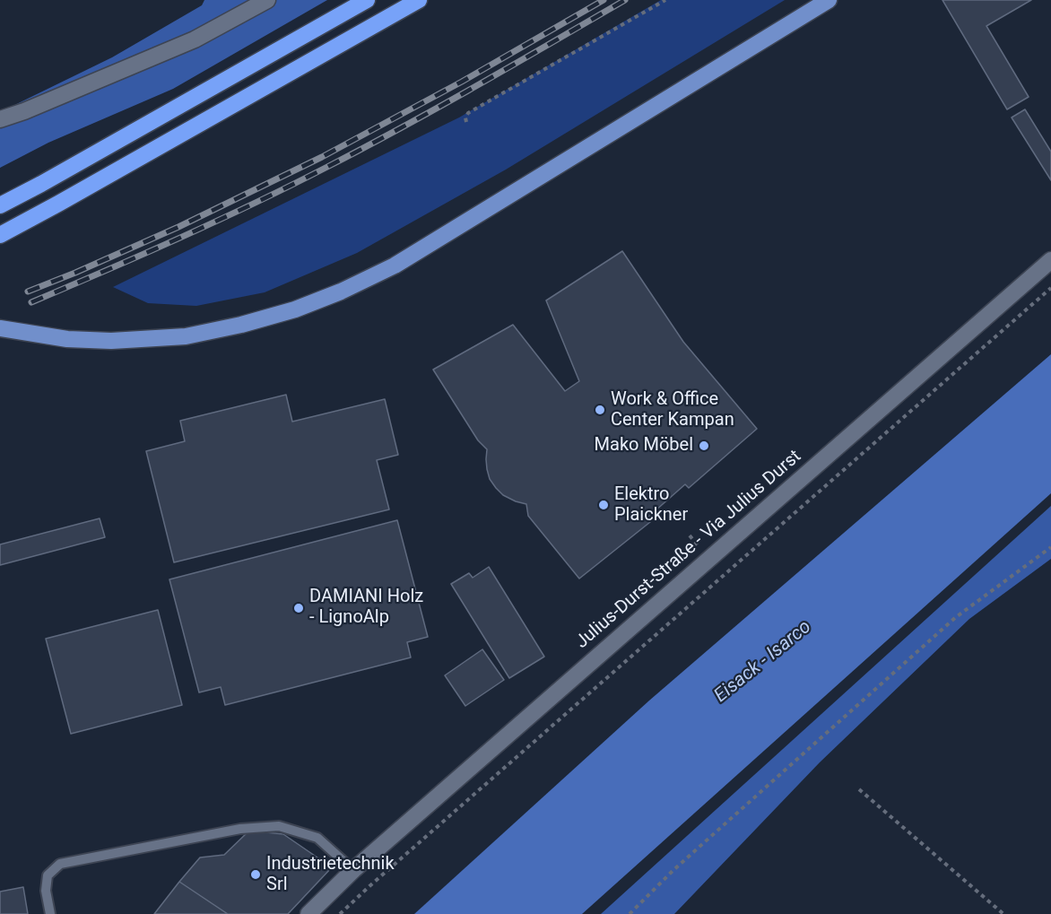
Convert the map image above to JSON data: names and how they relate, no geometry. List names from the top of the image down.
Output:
{
  "streets": {
    "street": ["Julius-Durst-Straße - Via Julius Durst"]
  },
  "water": ["Eisack - Isarco"],
  "places": [
    "Work & Office Center Kampan",
    "Mako Möbel",
    "Elektro Plaickner",
    "DAMIANI Holz - LignoAlp",
    "Industrietechnik Srl"
  ]
}
